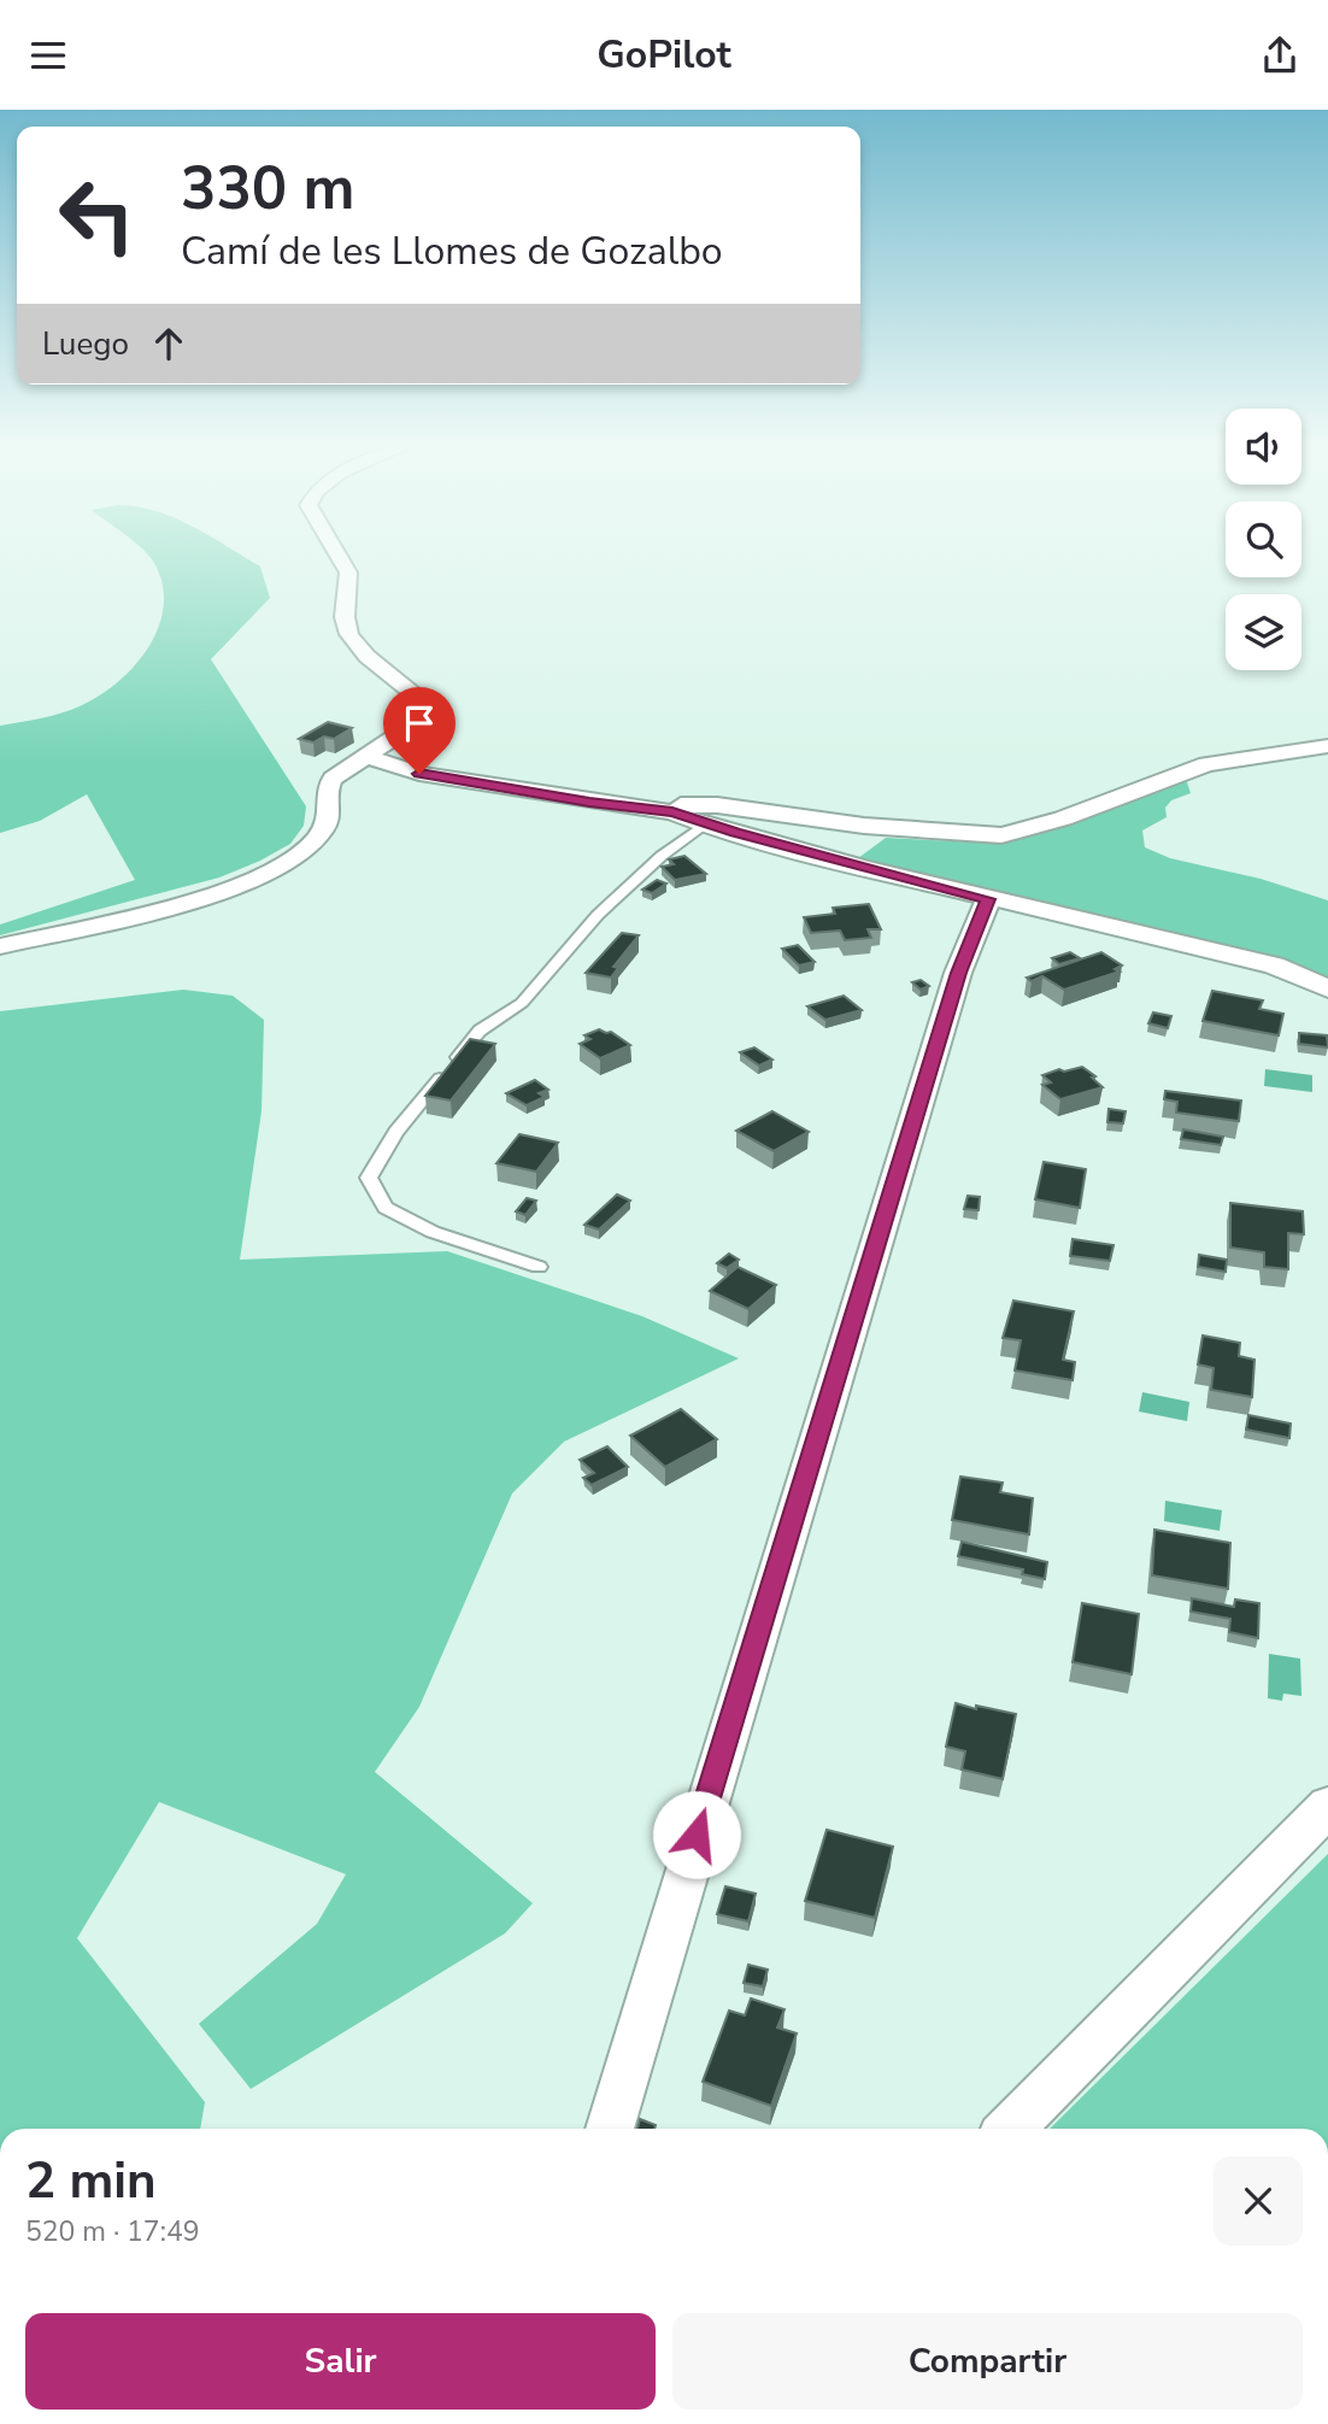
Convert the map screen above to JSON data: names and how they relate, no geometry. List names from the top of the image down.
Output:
{
  "page": {
    "header": "GoPilot",
    "turn": ["330 m", "Camí de les Llomes de Gozalbo"],
    "then": "Luego",
    "heading": ["2 min", "520 m · 17:49"],
    "buttons": ["Salir", "Compartir"]
  }
}
